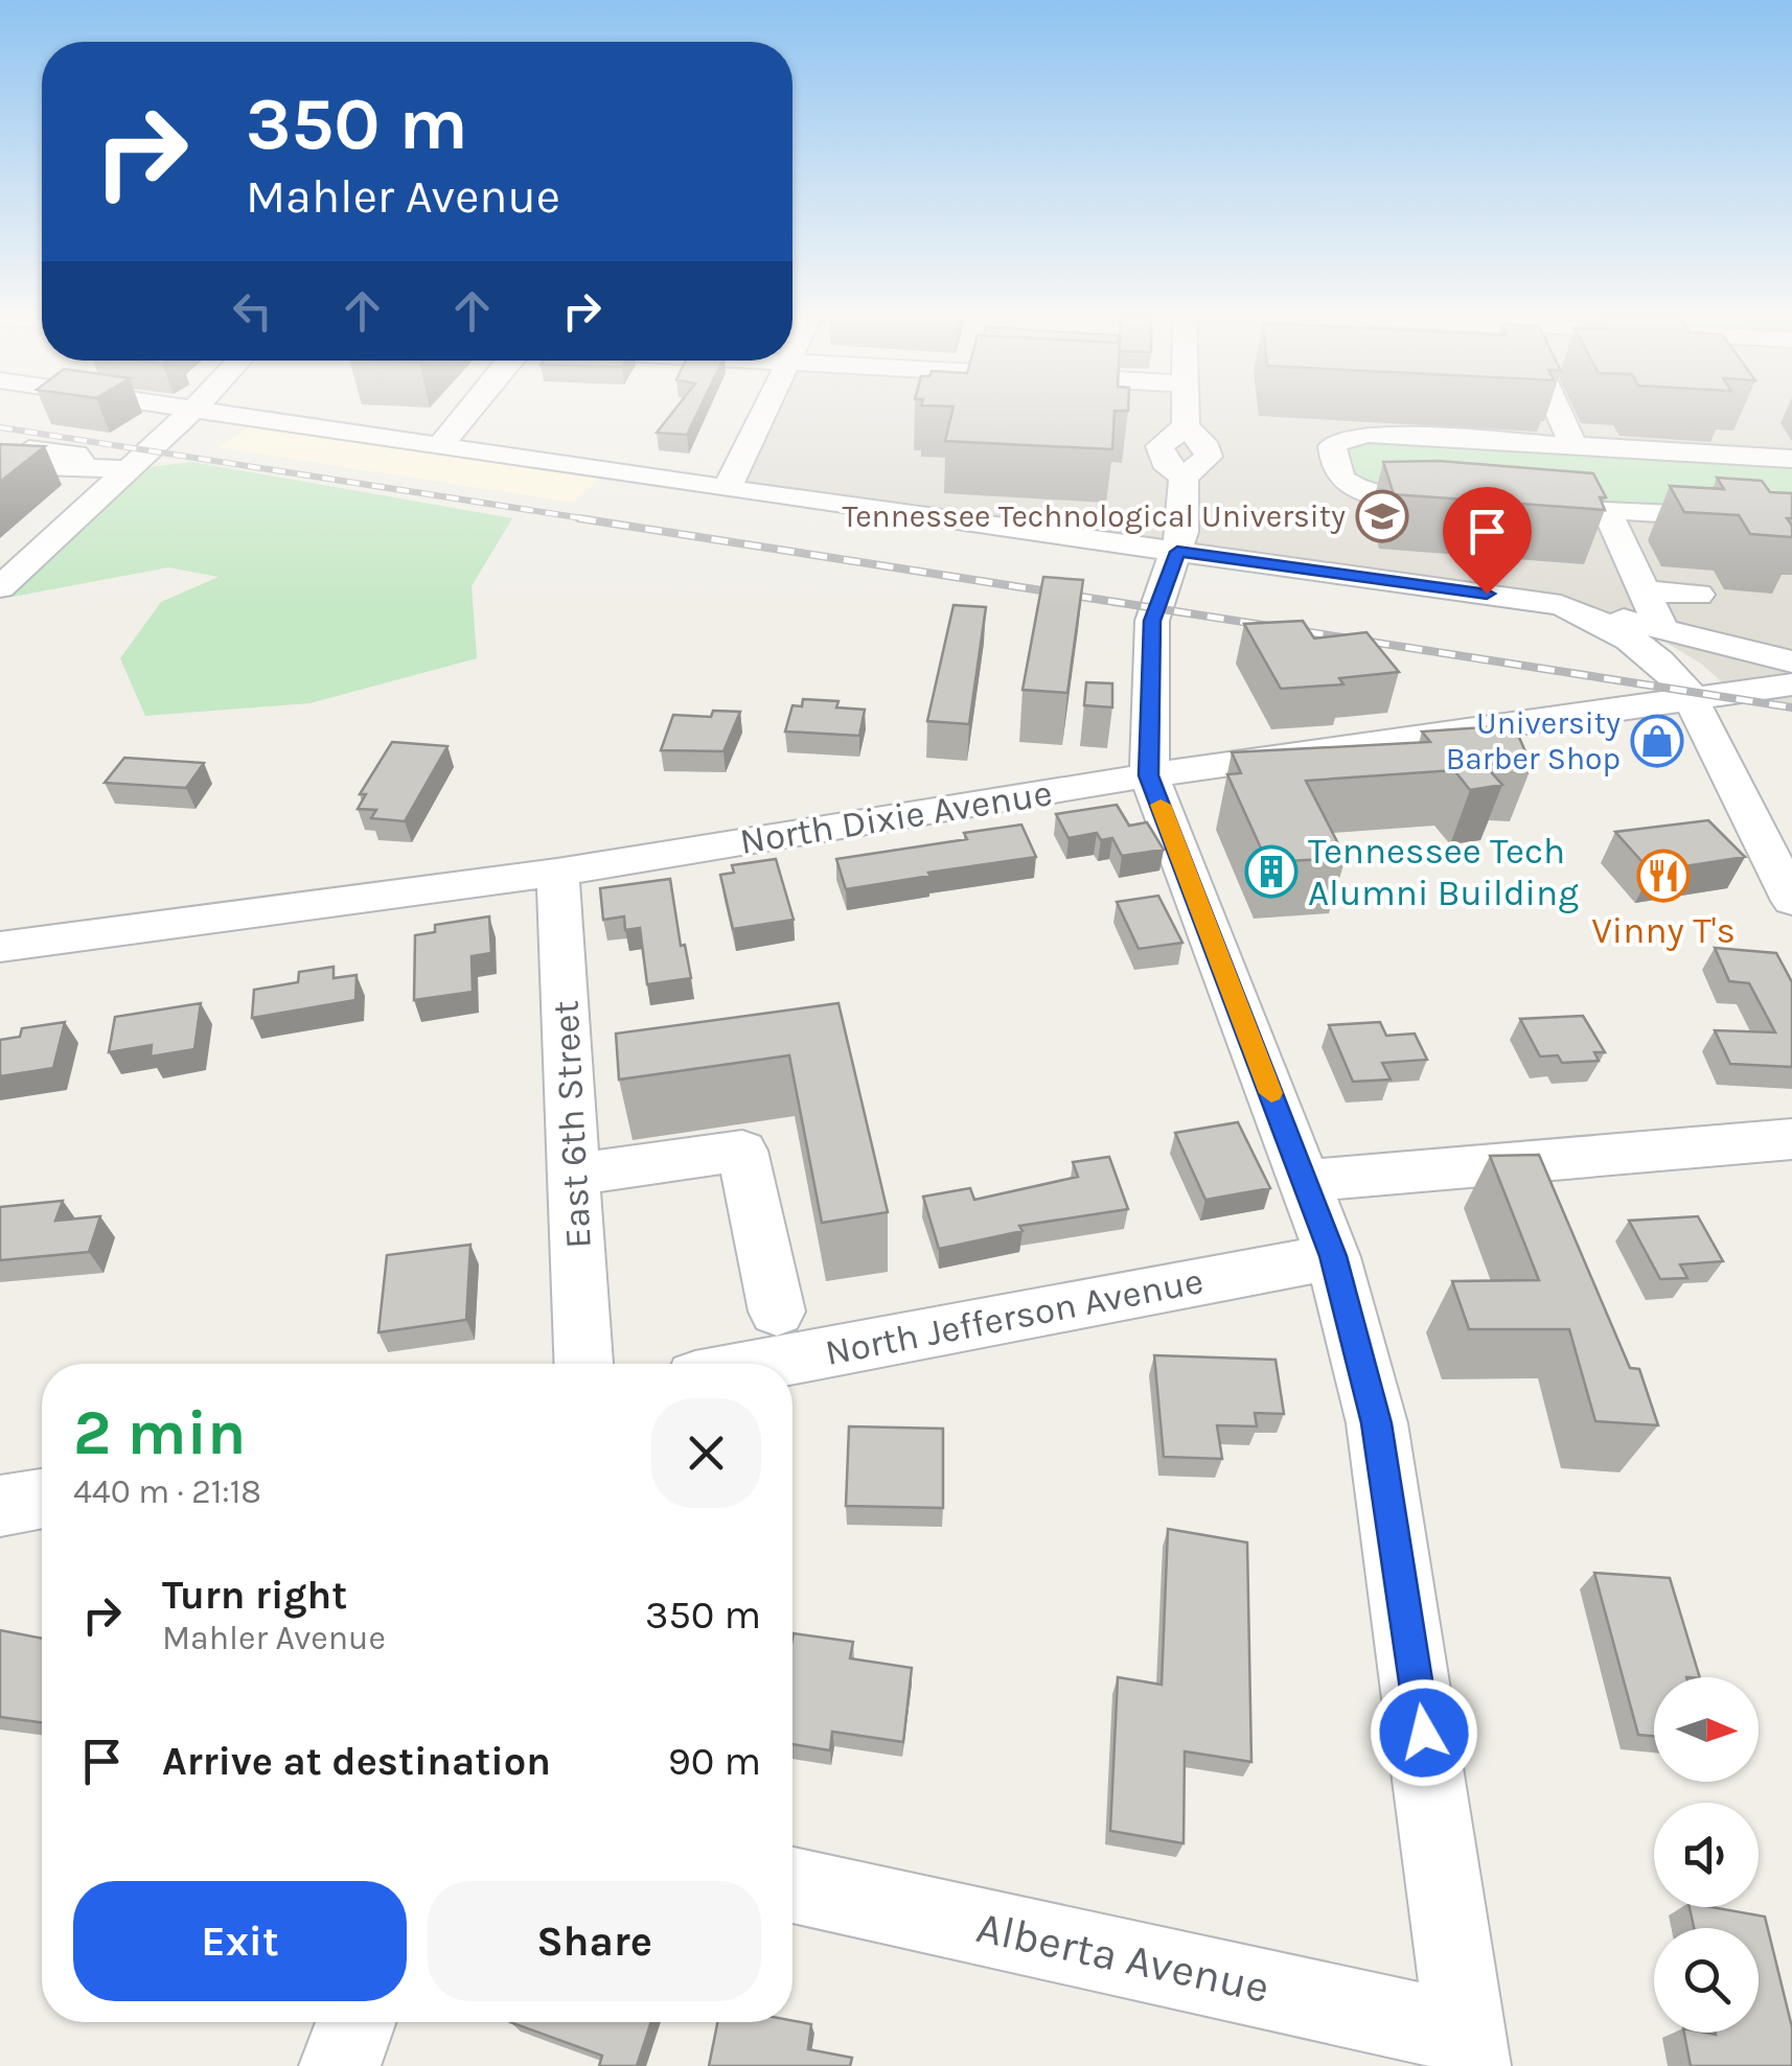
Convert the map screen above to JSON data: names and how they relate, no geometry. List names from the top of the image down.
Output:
{
  "streets": {
    "street": [
      "North Dixie Avenue",
      "East 6th Street",
      "North Jefferson Avenue",
      "Alberta Avenue"
    ]
  },
  "crossings": [
    ["North Dixie Avenue", "East 6th Street"]
  ],
  "places": {
    "school or university": ["Tennessee Technological University"],
    "shop": ["University Barber Shop"],
    "building": ["Tennessee Tech Alumni Building"],
    "restaurant": ["Vinny T's"]
  },
  "north": "right",
  "page": {
    "turn": ["350 m", "Mahler Avenue"],
    "heading": ["2 min", "440 m · 21:18"],
    "list": [
      {
        "name": "Turn right",
        "note": "Mahler Avenue",
        "value": "350 m"
      },
      {
        "name": "Arrive at destination",
        "value": "90 m"
      }
    ],
    "buttons": ["Exit", "Share"]
  }
}
